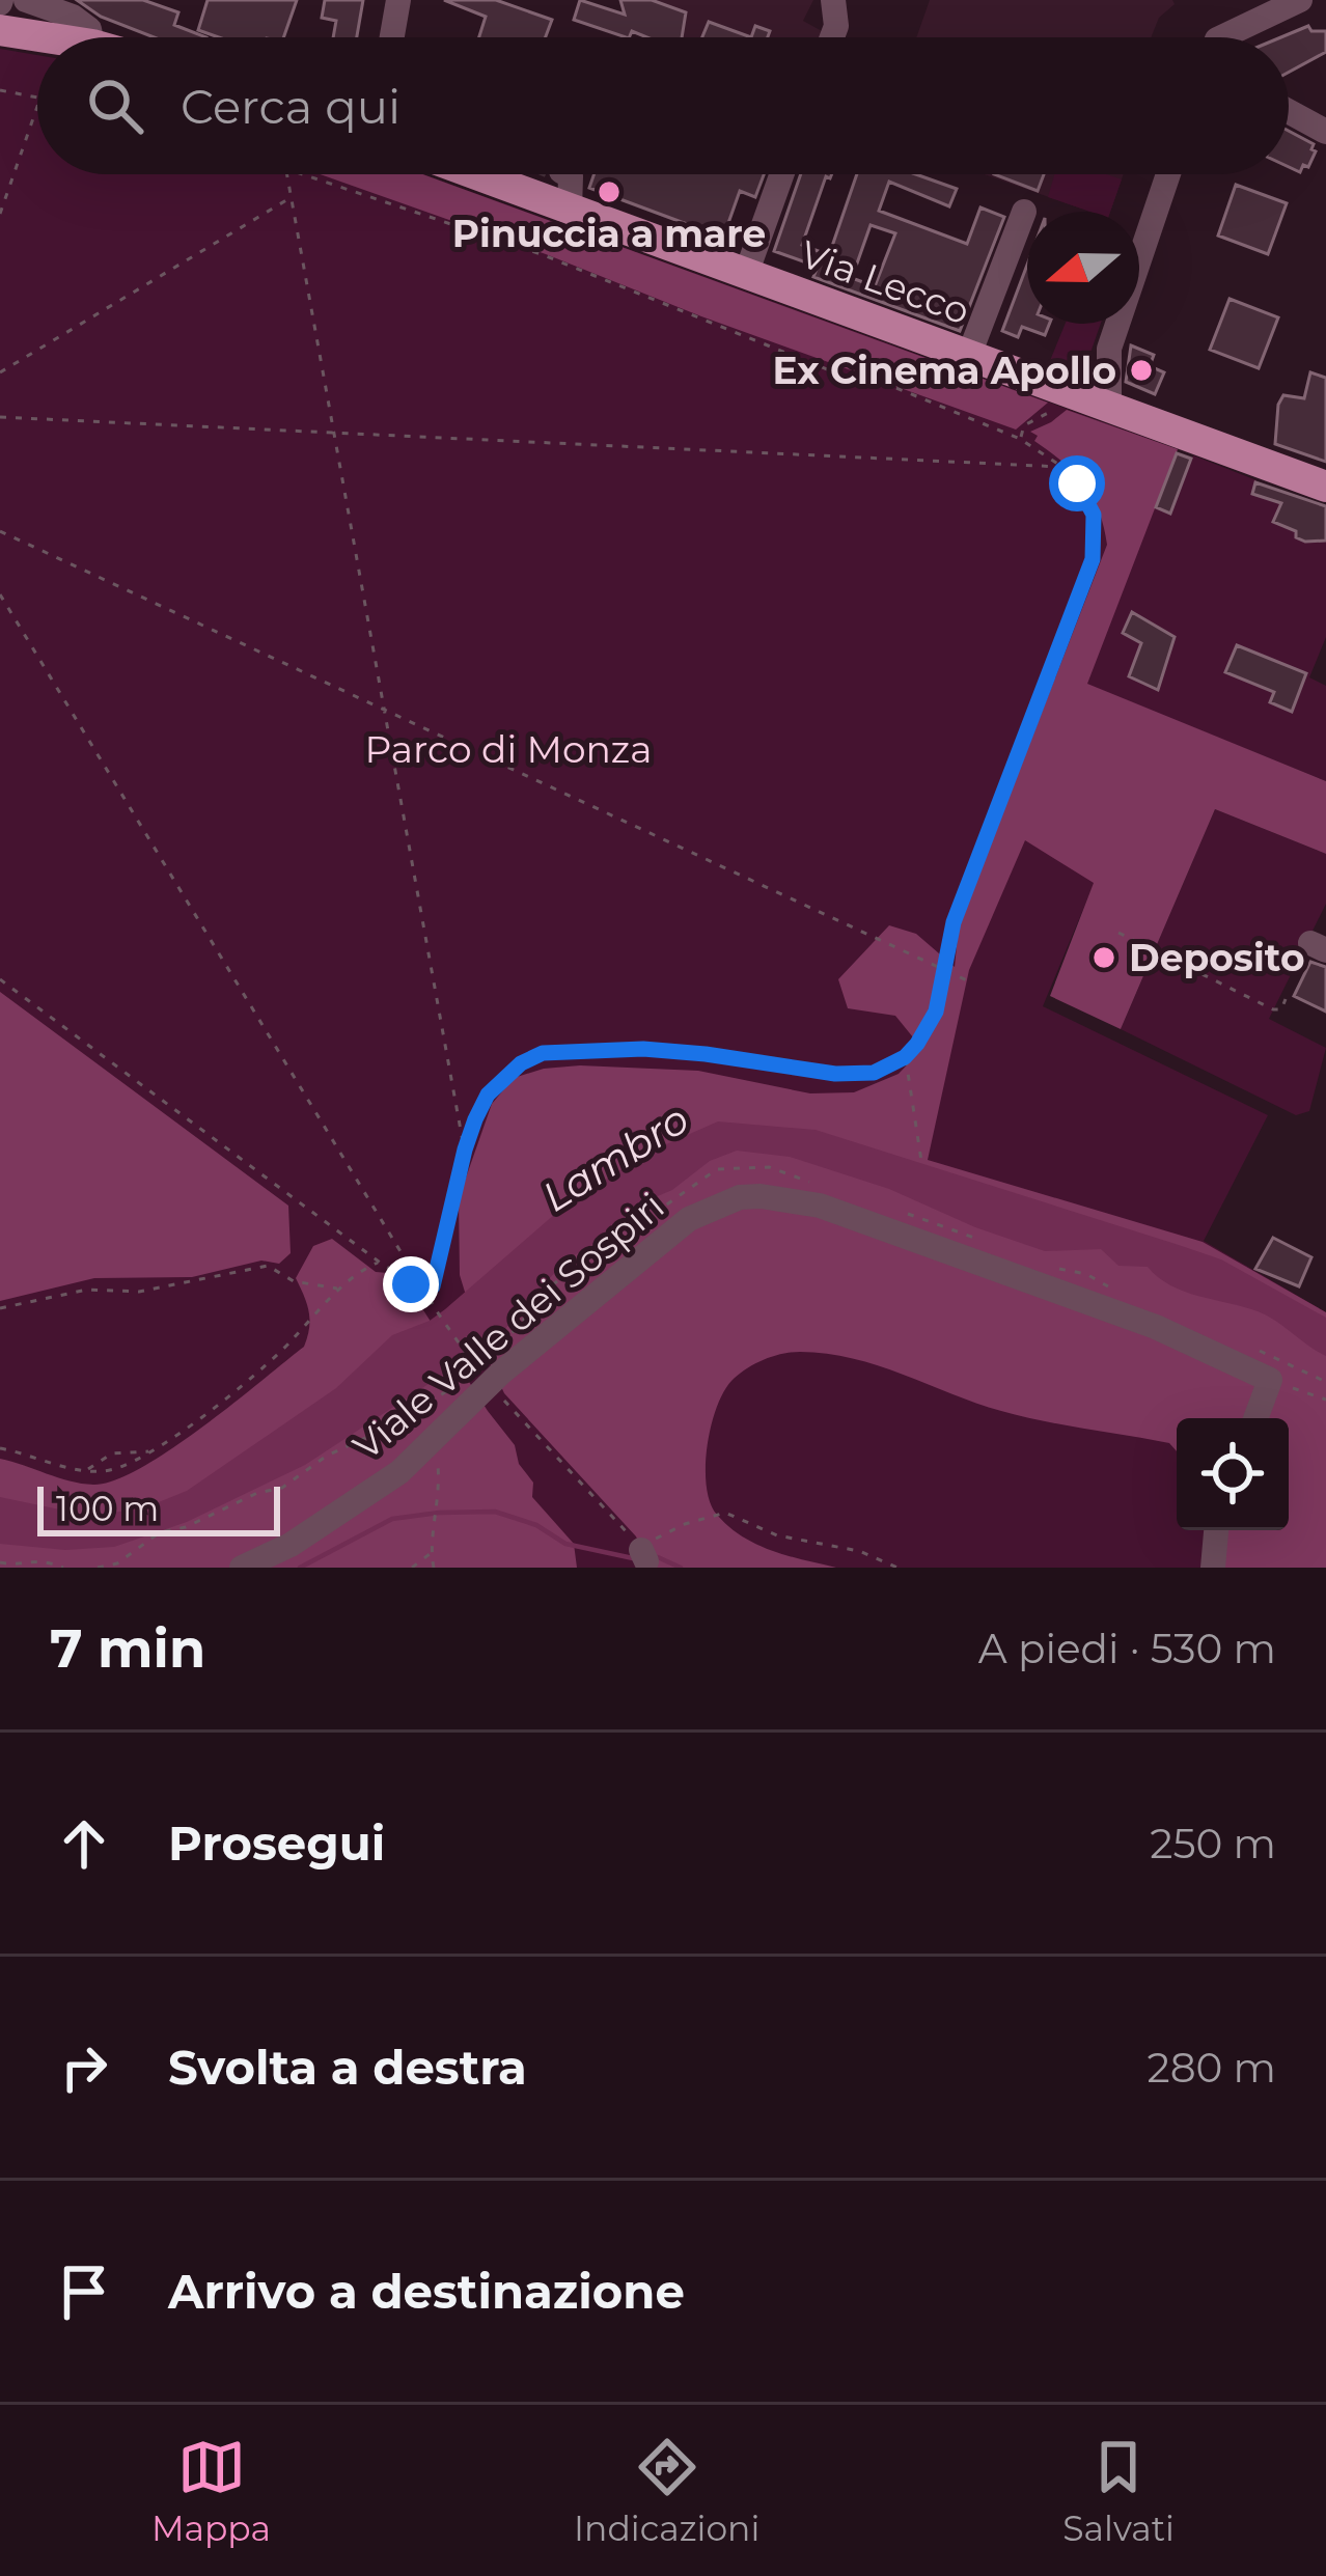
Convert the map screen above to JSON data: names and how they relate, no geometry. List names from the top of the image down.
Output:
{
  "streets": {
    "main road": ["Via Lecco"],
    "street": ["Viale Valle dei Sospiri"]
  },
  "water": ["Lambro"],
  "parks": ["Parco di Monza"],
  "places": ["Pinuccia a mare", "Ex Cinema Apollo", "Deposito"],
  "scale_bar": "100 m",
  "north": "left",
  "page": {
    "search": "Cerca qui",
    "scale": "100 m",
    "heading": ["7 min", "A piedi · 530 m"],
    "list": [
      ["Prosegui", "250 m"],
      ["Svolta a destra", "280 m"],
      "Arrivo a destinazione"
    ],
    "nav": ["Mappa", "Indicazioni", "Salvati"]
  }
}
